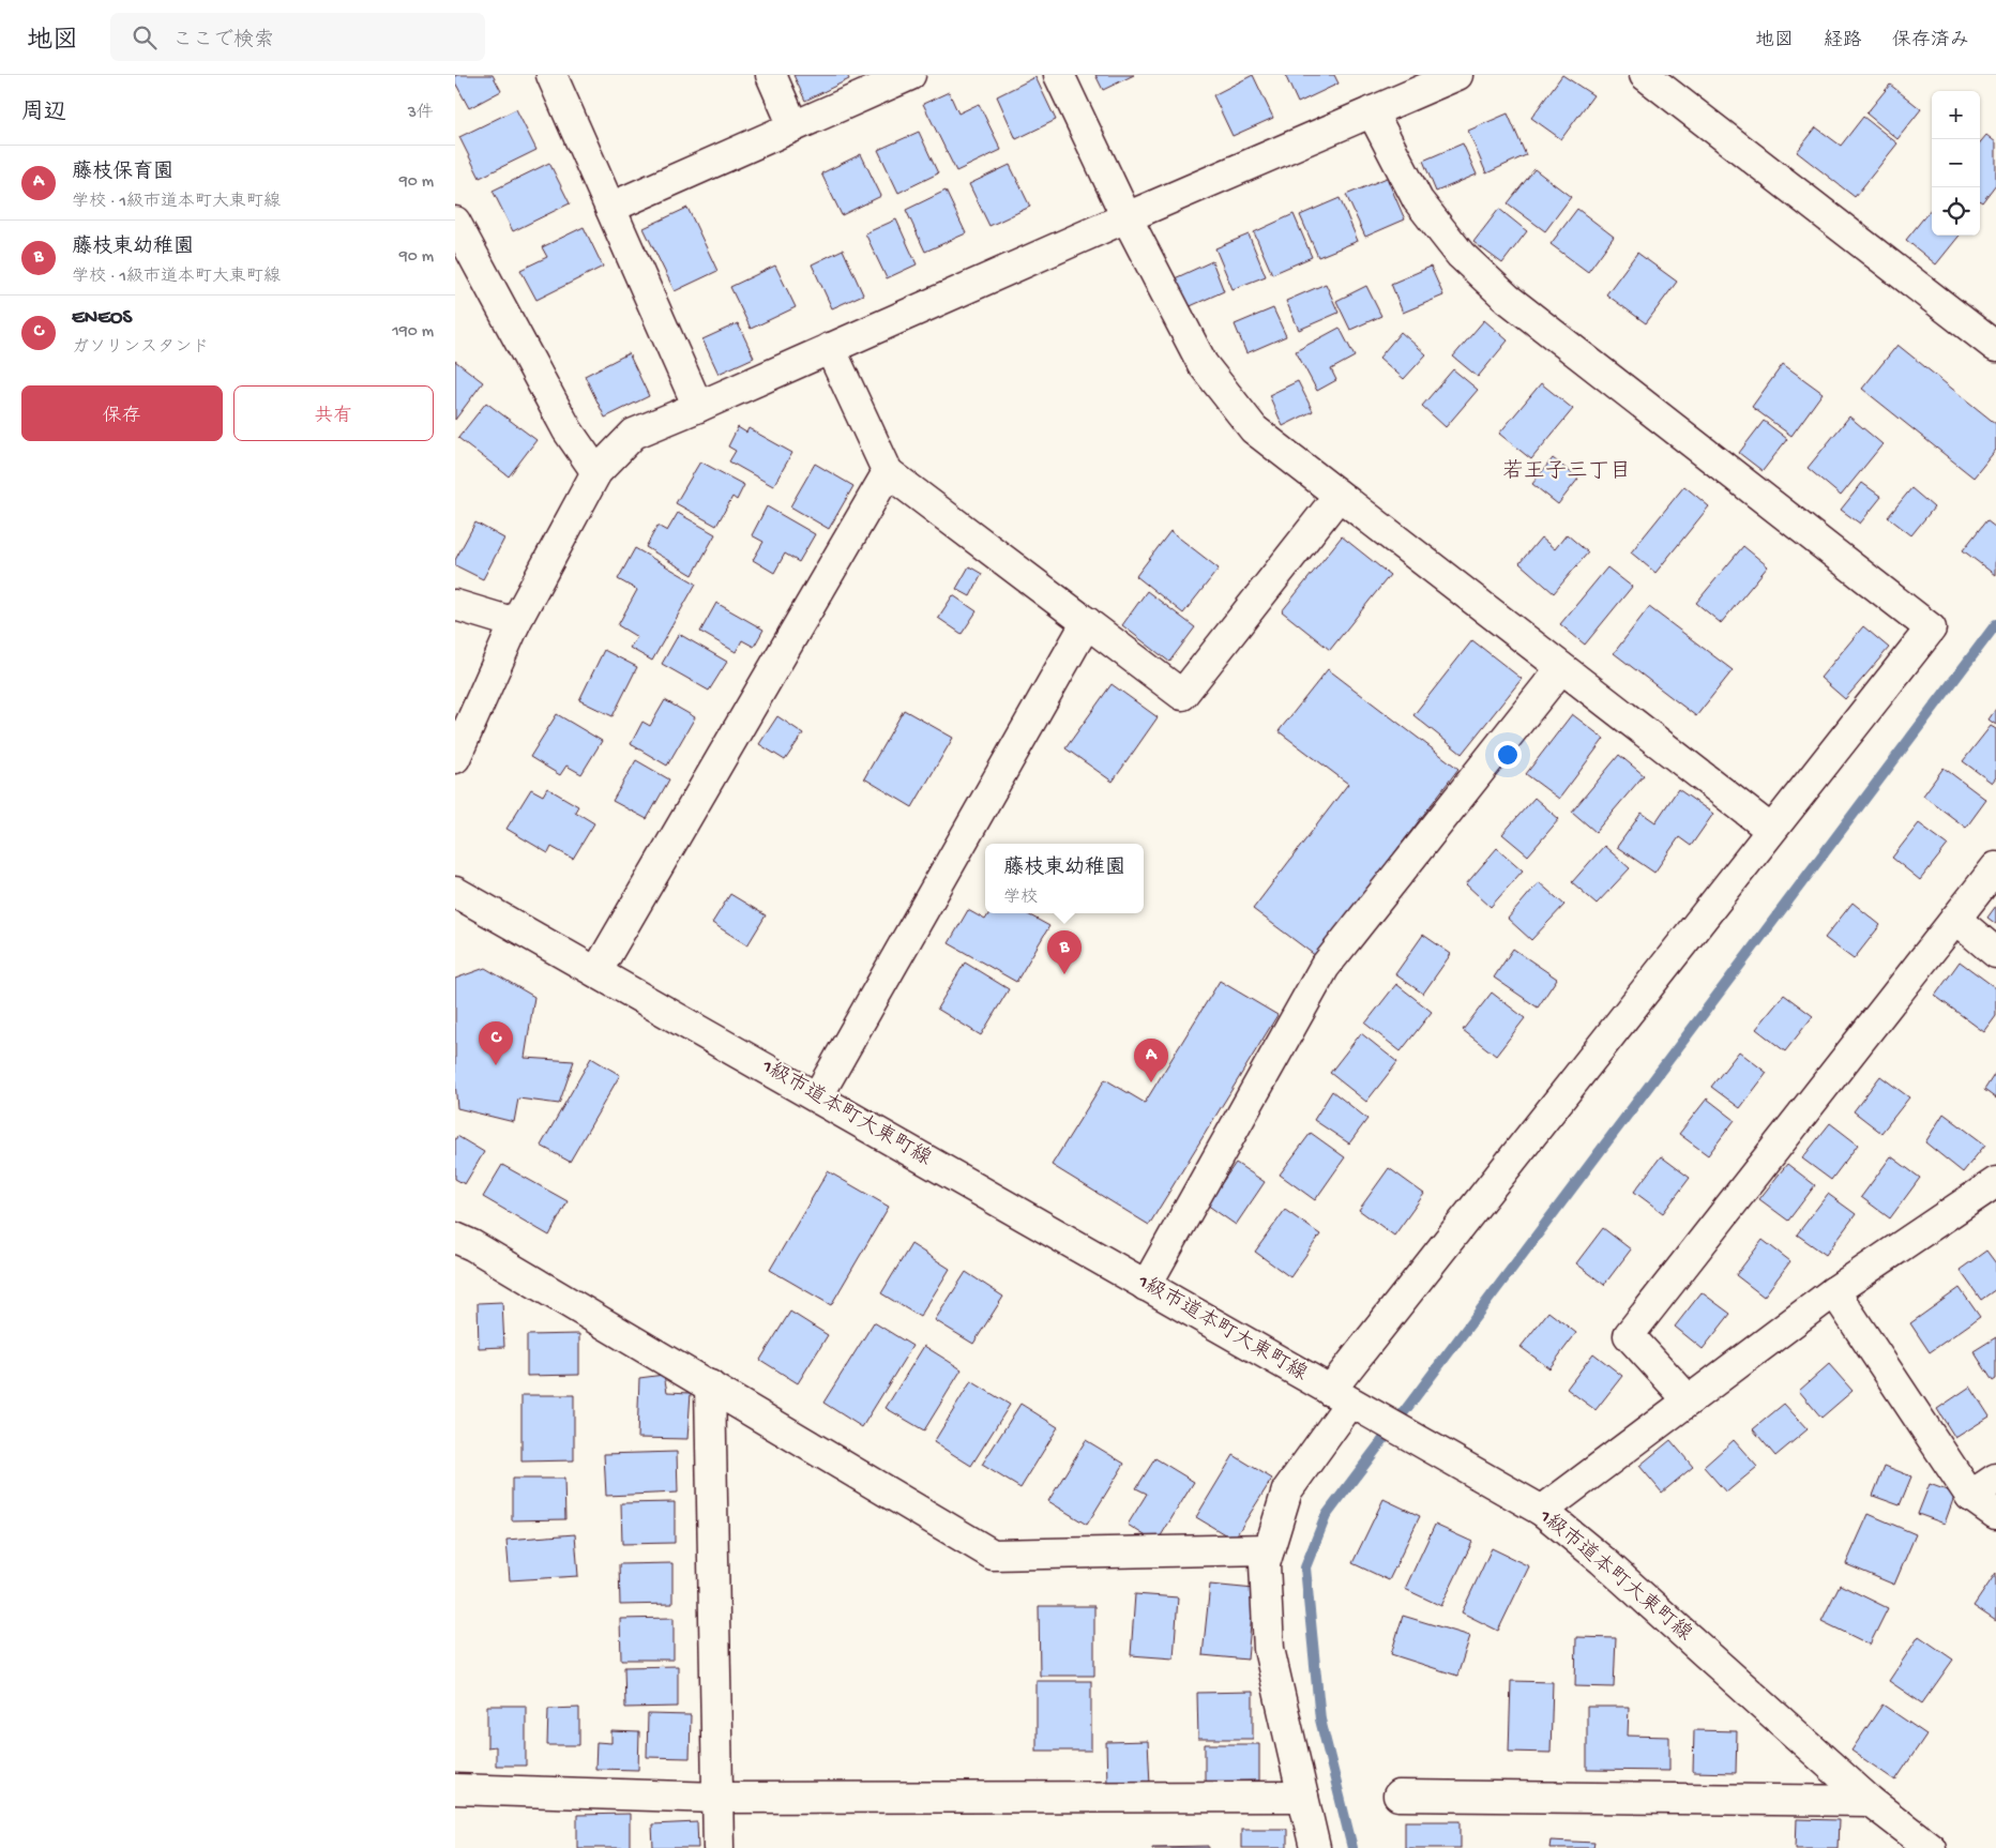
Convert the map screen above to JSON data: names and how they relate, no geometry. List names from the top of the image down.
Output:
{
  "streets": {
    "street": ["1級市道本町大東町線"]
  },
  "districts": ["若王子三丁目"],
  "page": {
    "header": "地図",
    "search": "ここで検索",
    "nav": ["地図", "経路", "保存済み"],
    "heading": ["周辺", "3件"],
    "map_buttons": ["+", "−"],
    "list": [
      {
        "mark": "A",
        "name": "藤枝保育園",
        "note": "学校 · 1級市道本町大東町線",
        "value": "90 m"
      },
      {
        "mark": "B",
        "name": "藤枝東幼稚園",
        "note": "学校 · 1級市道本町大東町線",
        "value": "90 m"
      },
      {
        "mark": "C",
        "name": "ENEOS",
        "note": "ガソリンスタンド",
        "value": "190 m"
      }
    ],
    "buttons": ["保存", "共有"],
    "popup": ["藤枝東幼稚園", "学校"],
    "pins": ["B", "C", "A"]
  }
}
